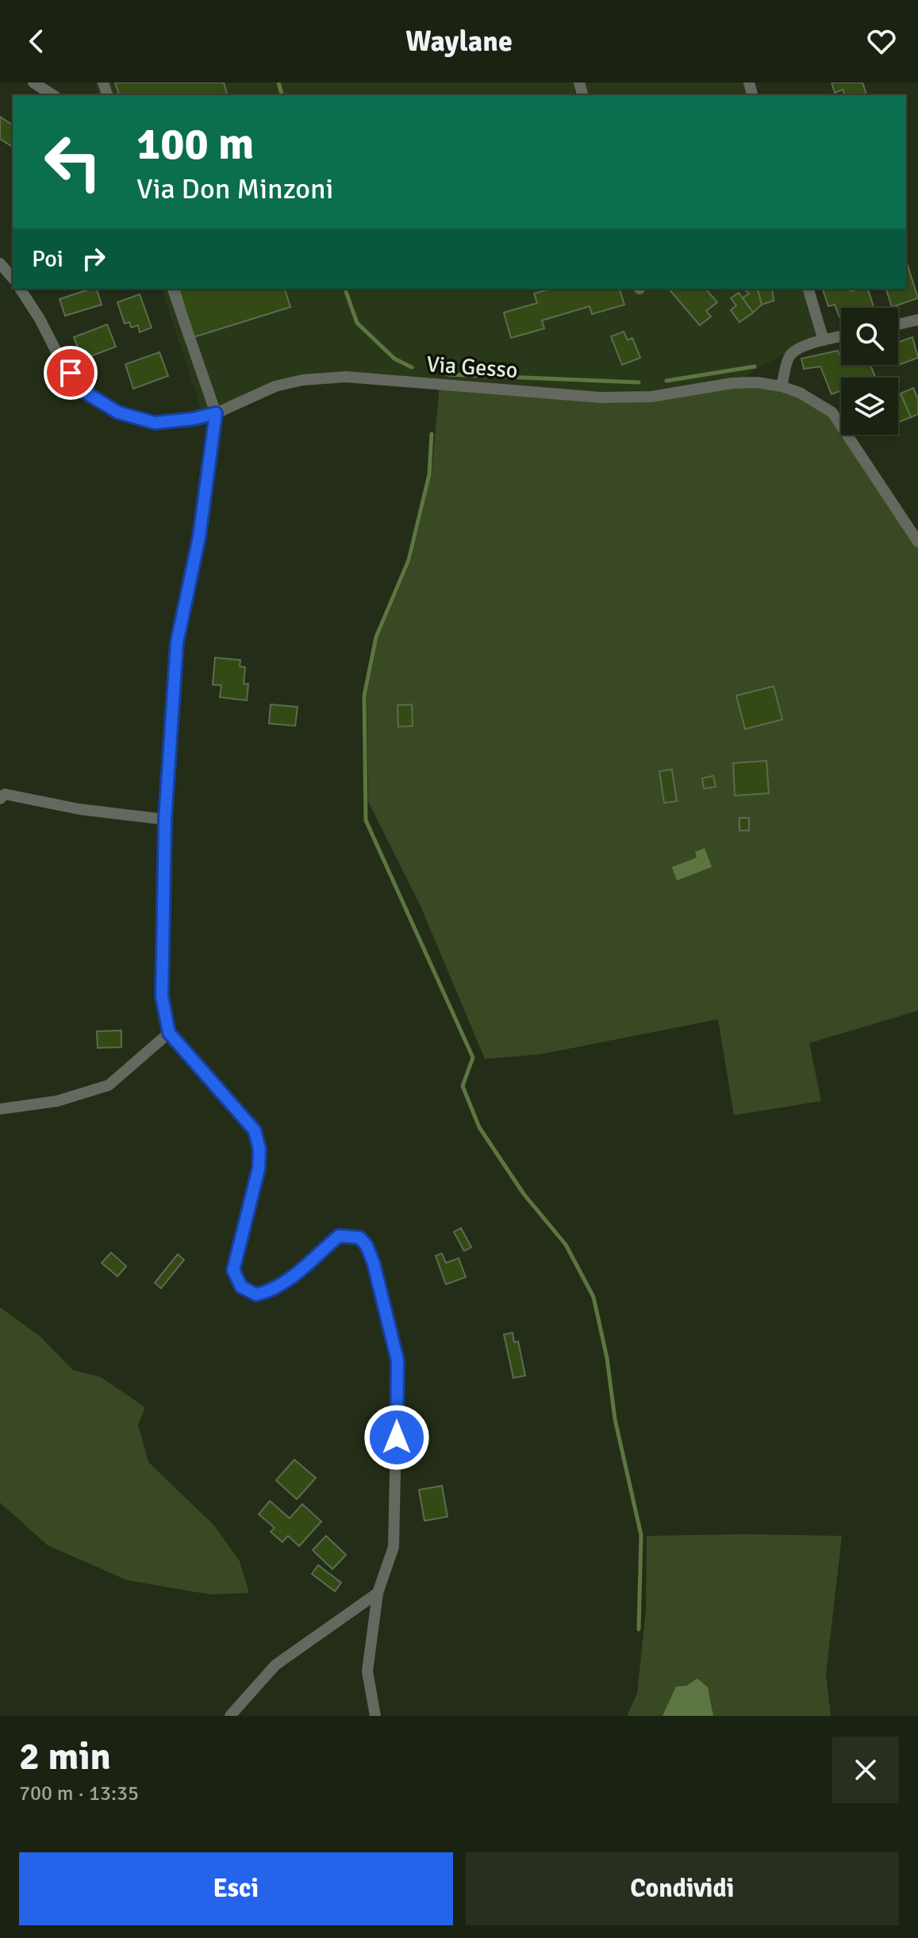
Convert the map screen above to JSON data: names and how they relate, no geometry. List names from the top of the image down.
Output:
{
  "streets": {
    "street": ["Via Gesso"]
  },
  "page": {
    "header": "Waylane",
    "turn": ["100 m", "Via Don Minzoni"],
    "then": "Poi",
    "heading": ["2 min", "700 m · 13:35"],
    "buttons": ["Esci", "Condividi"]
  }
}
